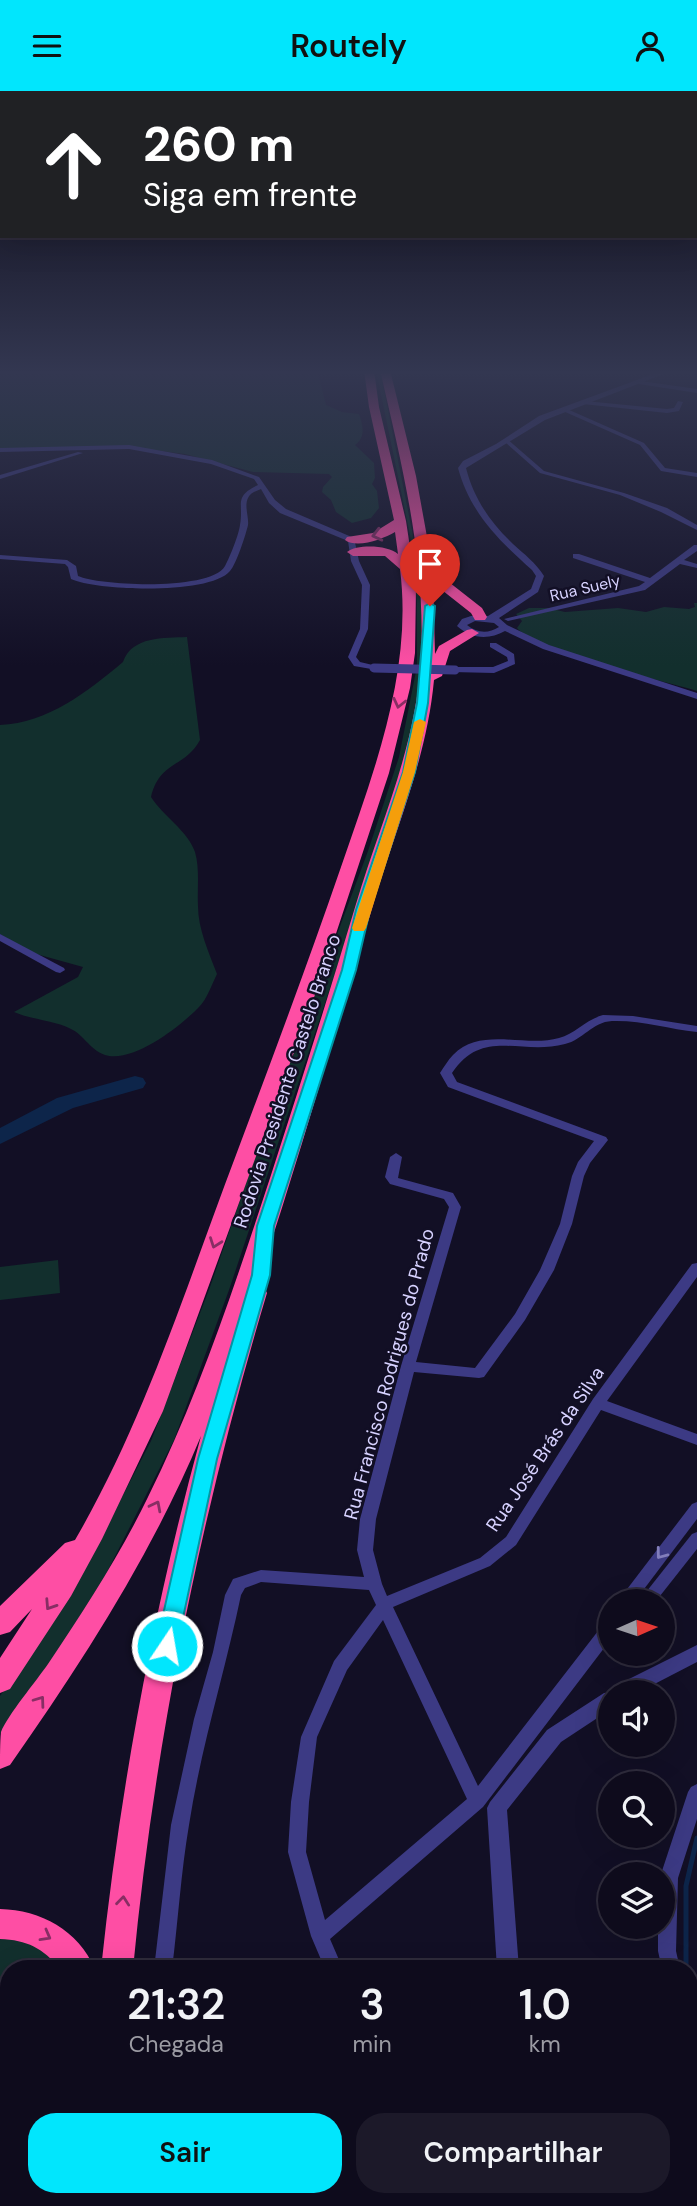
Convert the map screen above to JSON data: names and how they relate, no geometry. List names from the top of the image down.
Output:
{
  "streets": {
    "highway": ["Rodovia Presidente Castelo Branco"],
    "street": ["Rua Suely", "Rua Francisco Rodrigues do Prado", "Rua José Brás da Silva"]
  },
  "crossings": [
    ["Rua Francisco Rodrigues do Prado", "Rua José Brás da Silva"]
  ],
  "north": "right",
  "page": {
    "header": "Routely",
    "turn": ["260 m", "Siga em frente"],
    "eta": [
      "21:32",
      "Chegada",
      "3",
      "min",
      "1.0",
      "km"
    ],
    "buttons": ["Sair", "Compartilhar"]
  }
}
